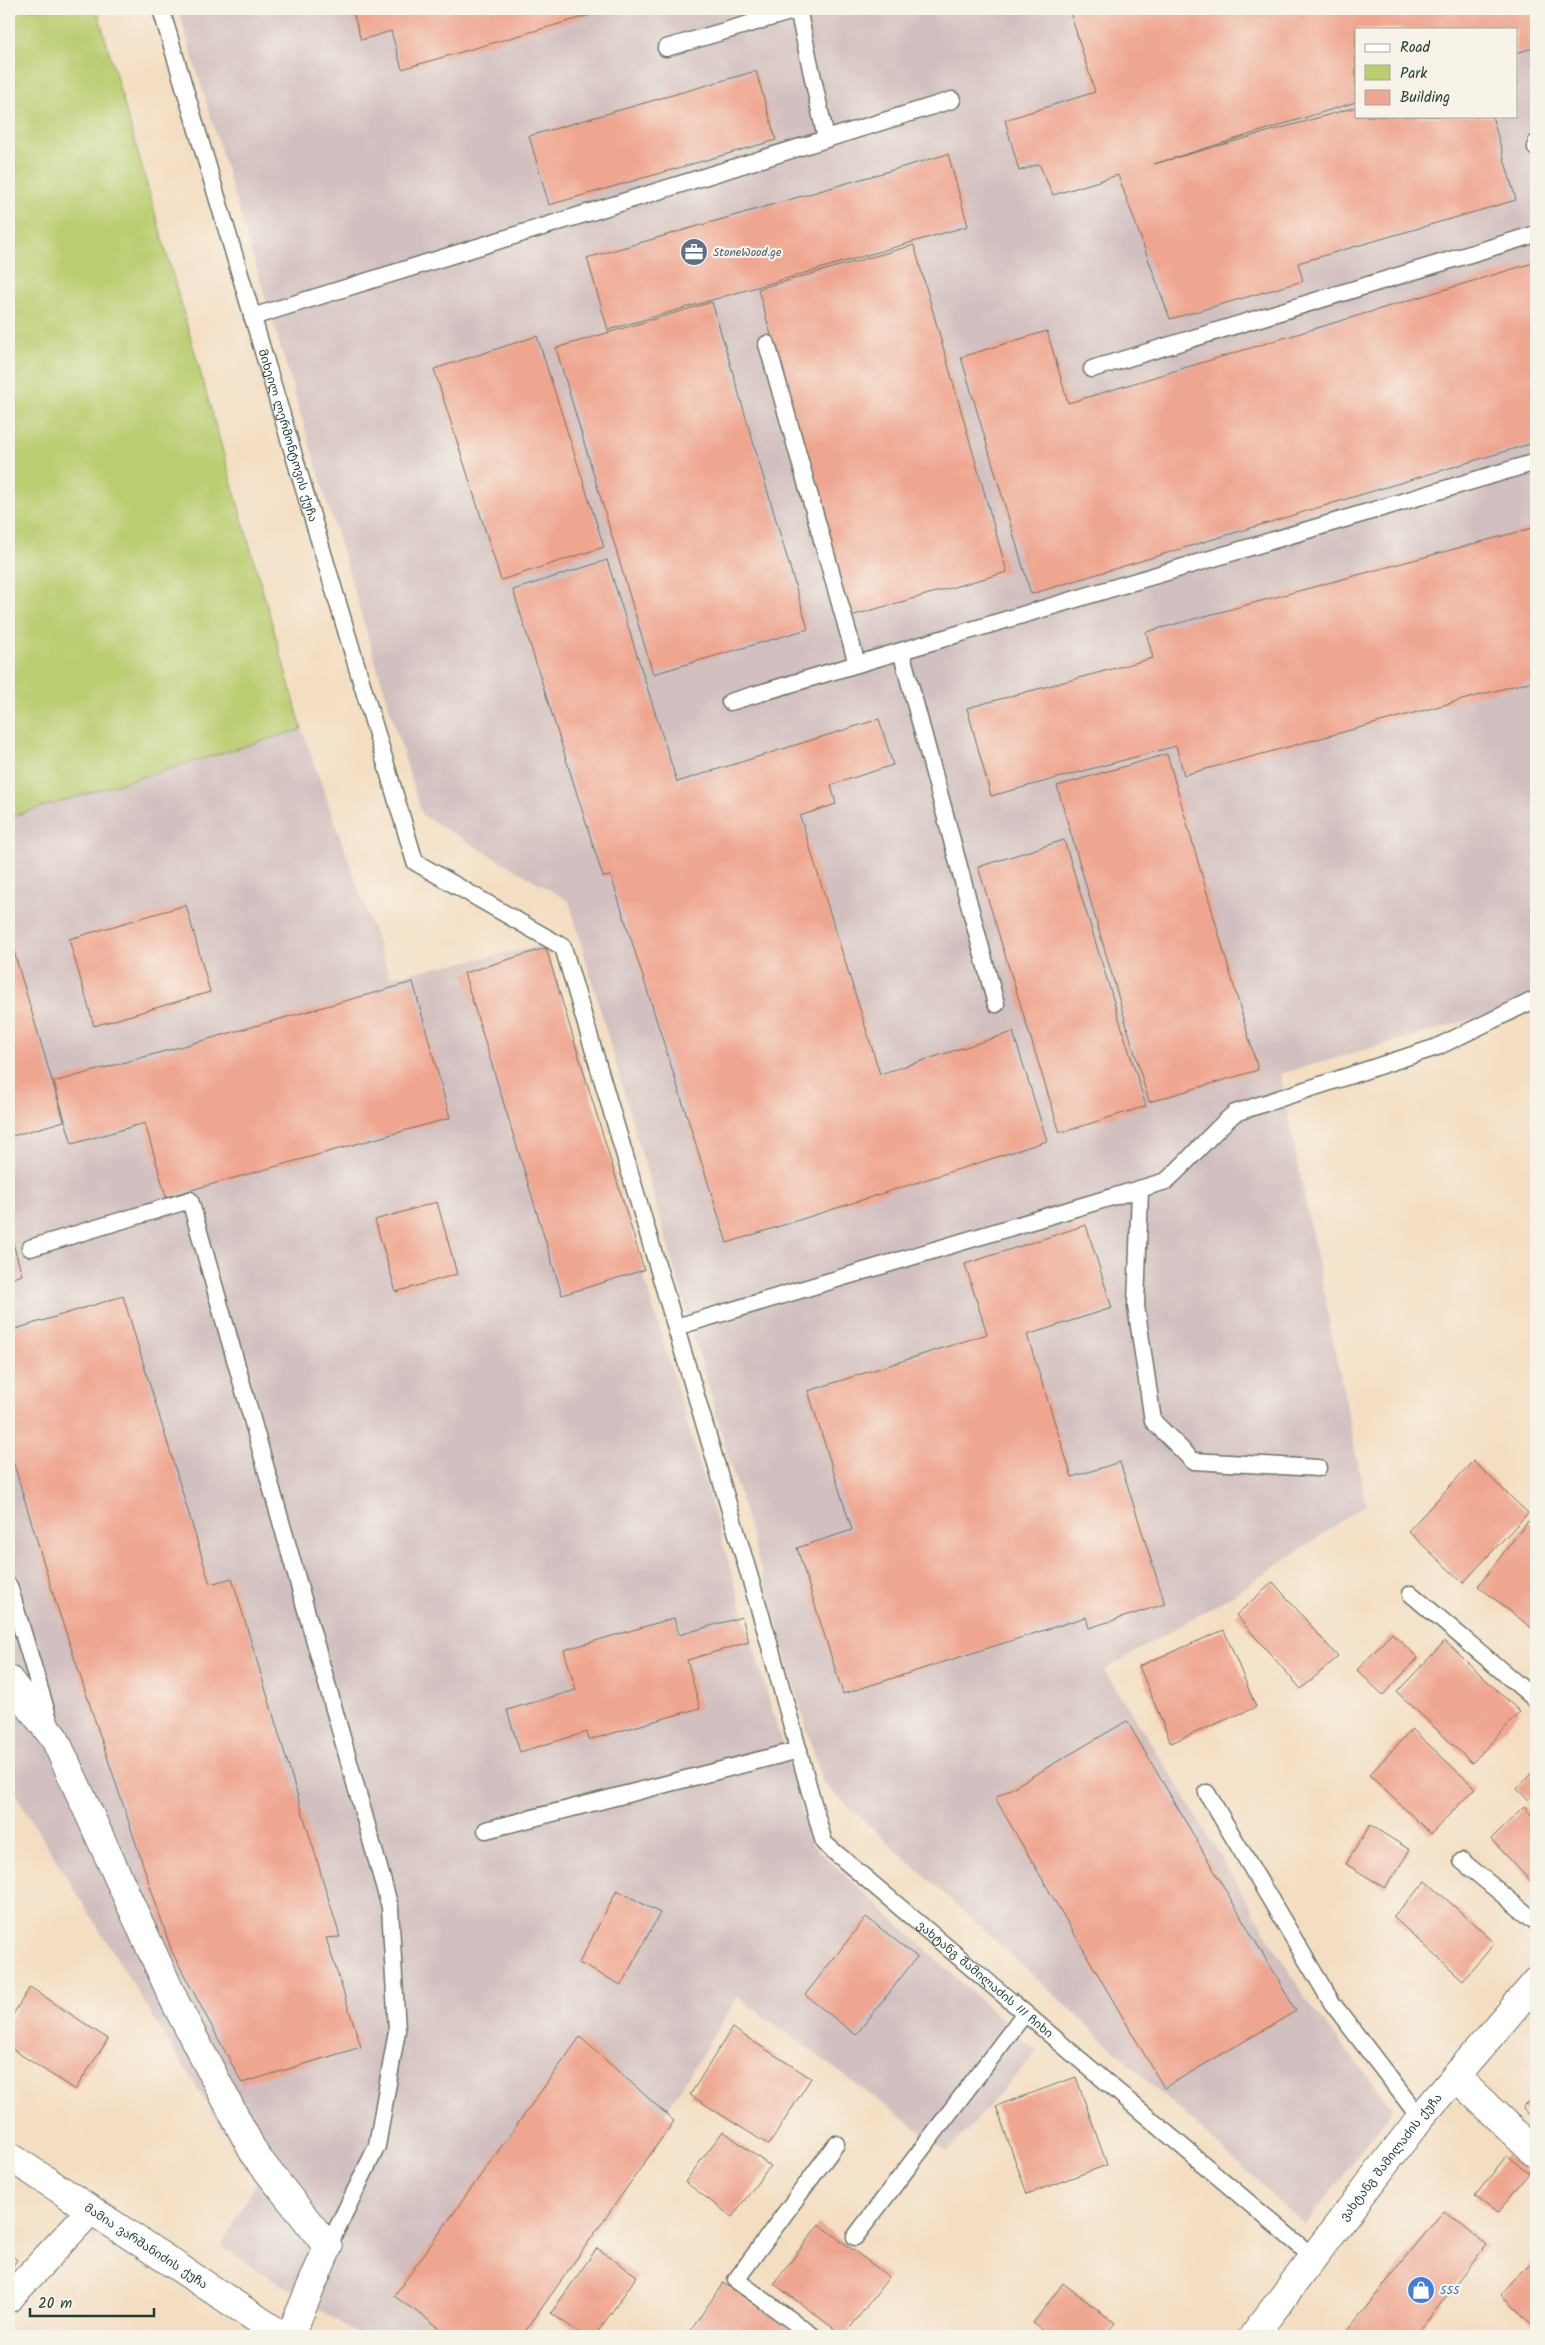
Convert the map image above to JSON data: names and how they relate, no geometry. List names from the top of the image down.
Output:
{
  "streets": {
    "street": ["ვახტანგ შამილაძის ქუჩა", "მამია ვარშანიძის ქუჩა"],
    "lane": ["მიხეილ ლერმონტოვის ქუჩა", "ვახტანგ შამილაძის III ჩიხი"]
  },
  "crossings": [
    ["მიხეილ ლერმონტოვის ქუჩა", "ვახტანგ შამილაძის III ჩიხი"],
    ["ვახტანგ შამილაძის III ჩიხი", "ვახტანგ შამილაძის ქუჩა"]
  ],
  "places": {
    "office": ["StoneWood.ge"],
    "shop": ["555"]
  },
  "legend": ["Road", "Park", "Building"],
  "scale_bar": "20 m"
}
